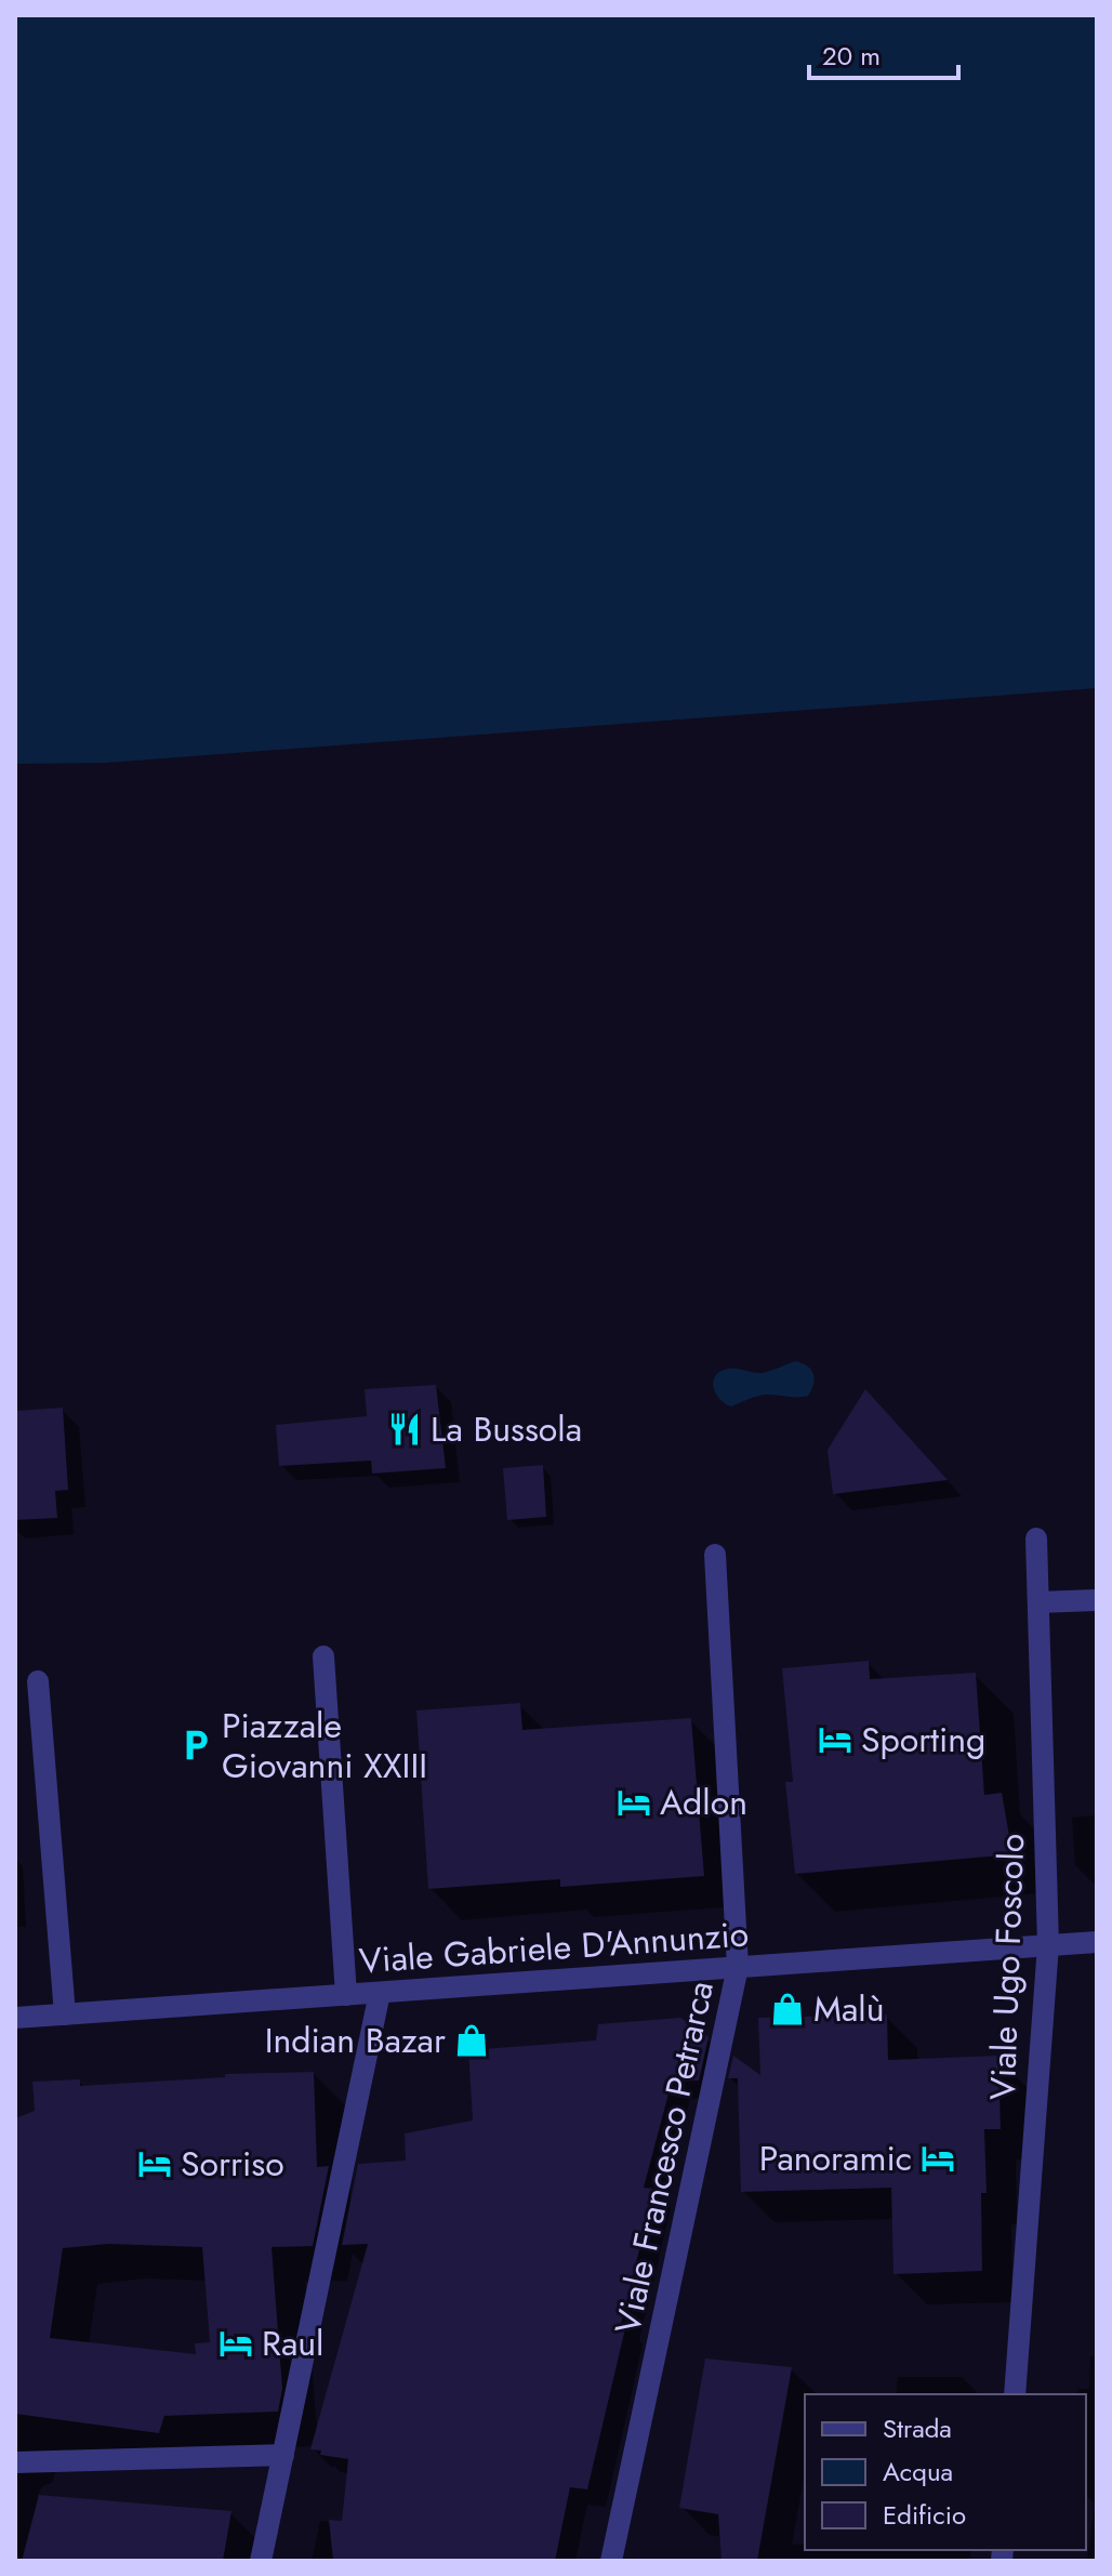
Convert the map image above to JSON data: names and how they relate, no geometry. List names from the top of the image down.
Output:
{
  "streets": {
    "street": ["Viale Gabriele D'Annunzio", "Viale Ugo Foscolo", "Viale Francesco Petrarca"]
  },
  "crossings": [
    ["Viale Gabriele D'Annunzio", "Viale Ugo Foscolo"],
    ["Viale Gabriele D'Annunzio", "Viale Francesco Petrarca"]
  ],
  "places": {
    "restaurant": ["La Bussola"],
    "hotel": [
      "Sporting",
      "Adlon",
      "Panoramic",
      "Sorriso",
      "Raul"
    ],
    "parking": ["Piazzale Giovanni XXIII"],
    "shop": ["Malù", "Indian Bazar"]
  },
  "legend": ["Strada", "Acqua", "Edificio"],
  "scale_bar": "20 m"
}
